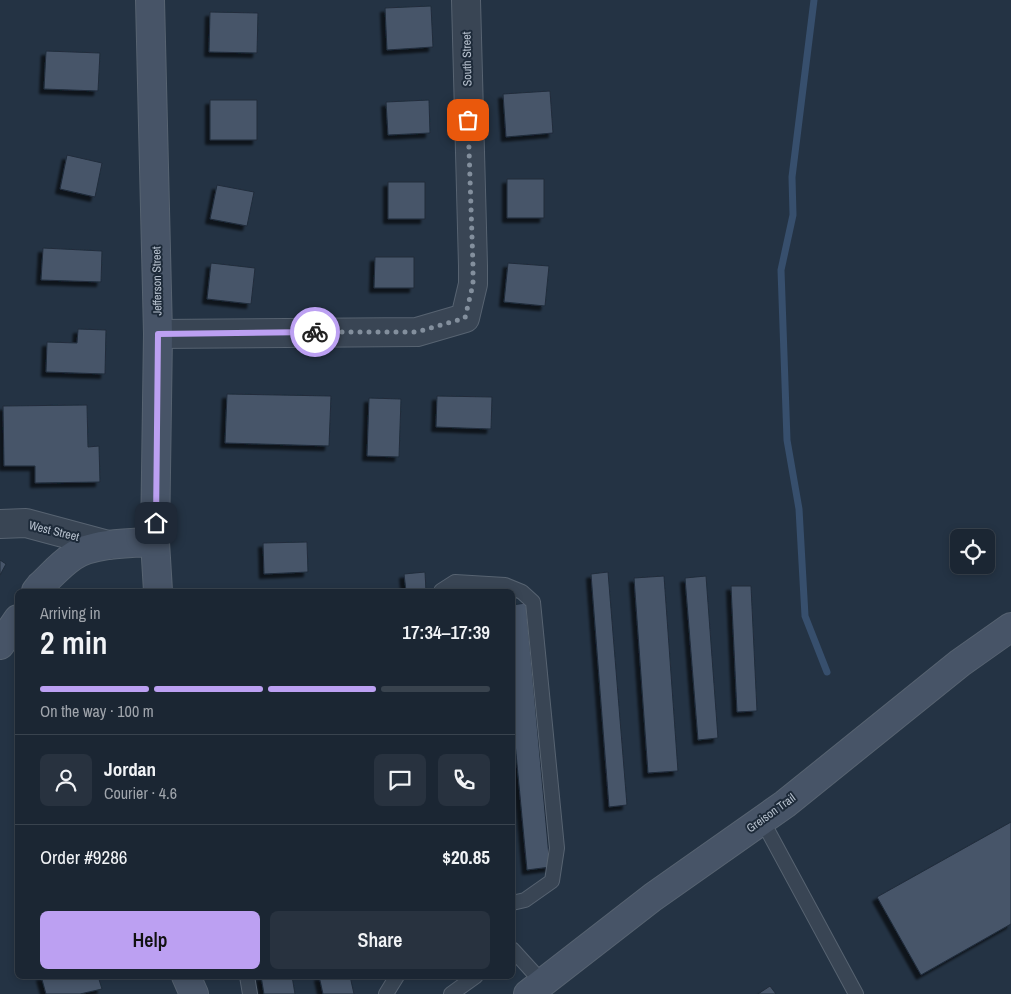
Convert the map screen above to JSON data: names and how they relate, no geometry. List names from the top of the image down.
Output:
{
  "streets": {
    "street": [
      "South Street",
      "Jefferson Street",
      "West Street",
      "Greison Trail"
    ]
  },
  "crossings": [
    ["South Street", "Jefferson Street"]
  ],
  "page": {
    "heading": ["2 min", "Arriving in", "17:34–17:39"],
    "panel": [
      "Jordan",
      "Courier · 4.6",
      "Order #9286",
      "$20.85"
    ],
    "bar": "On the way · 100 m",
    "buttons": ["Help", "Share"]
  }
}
